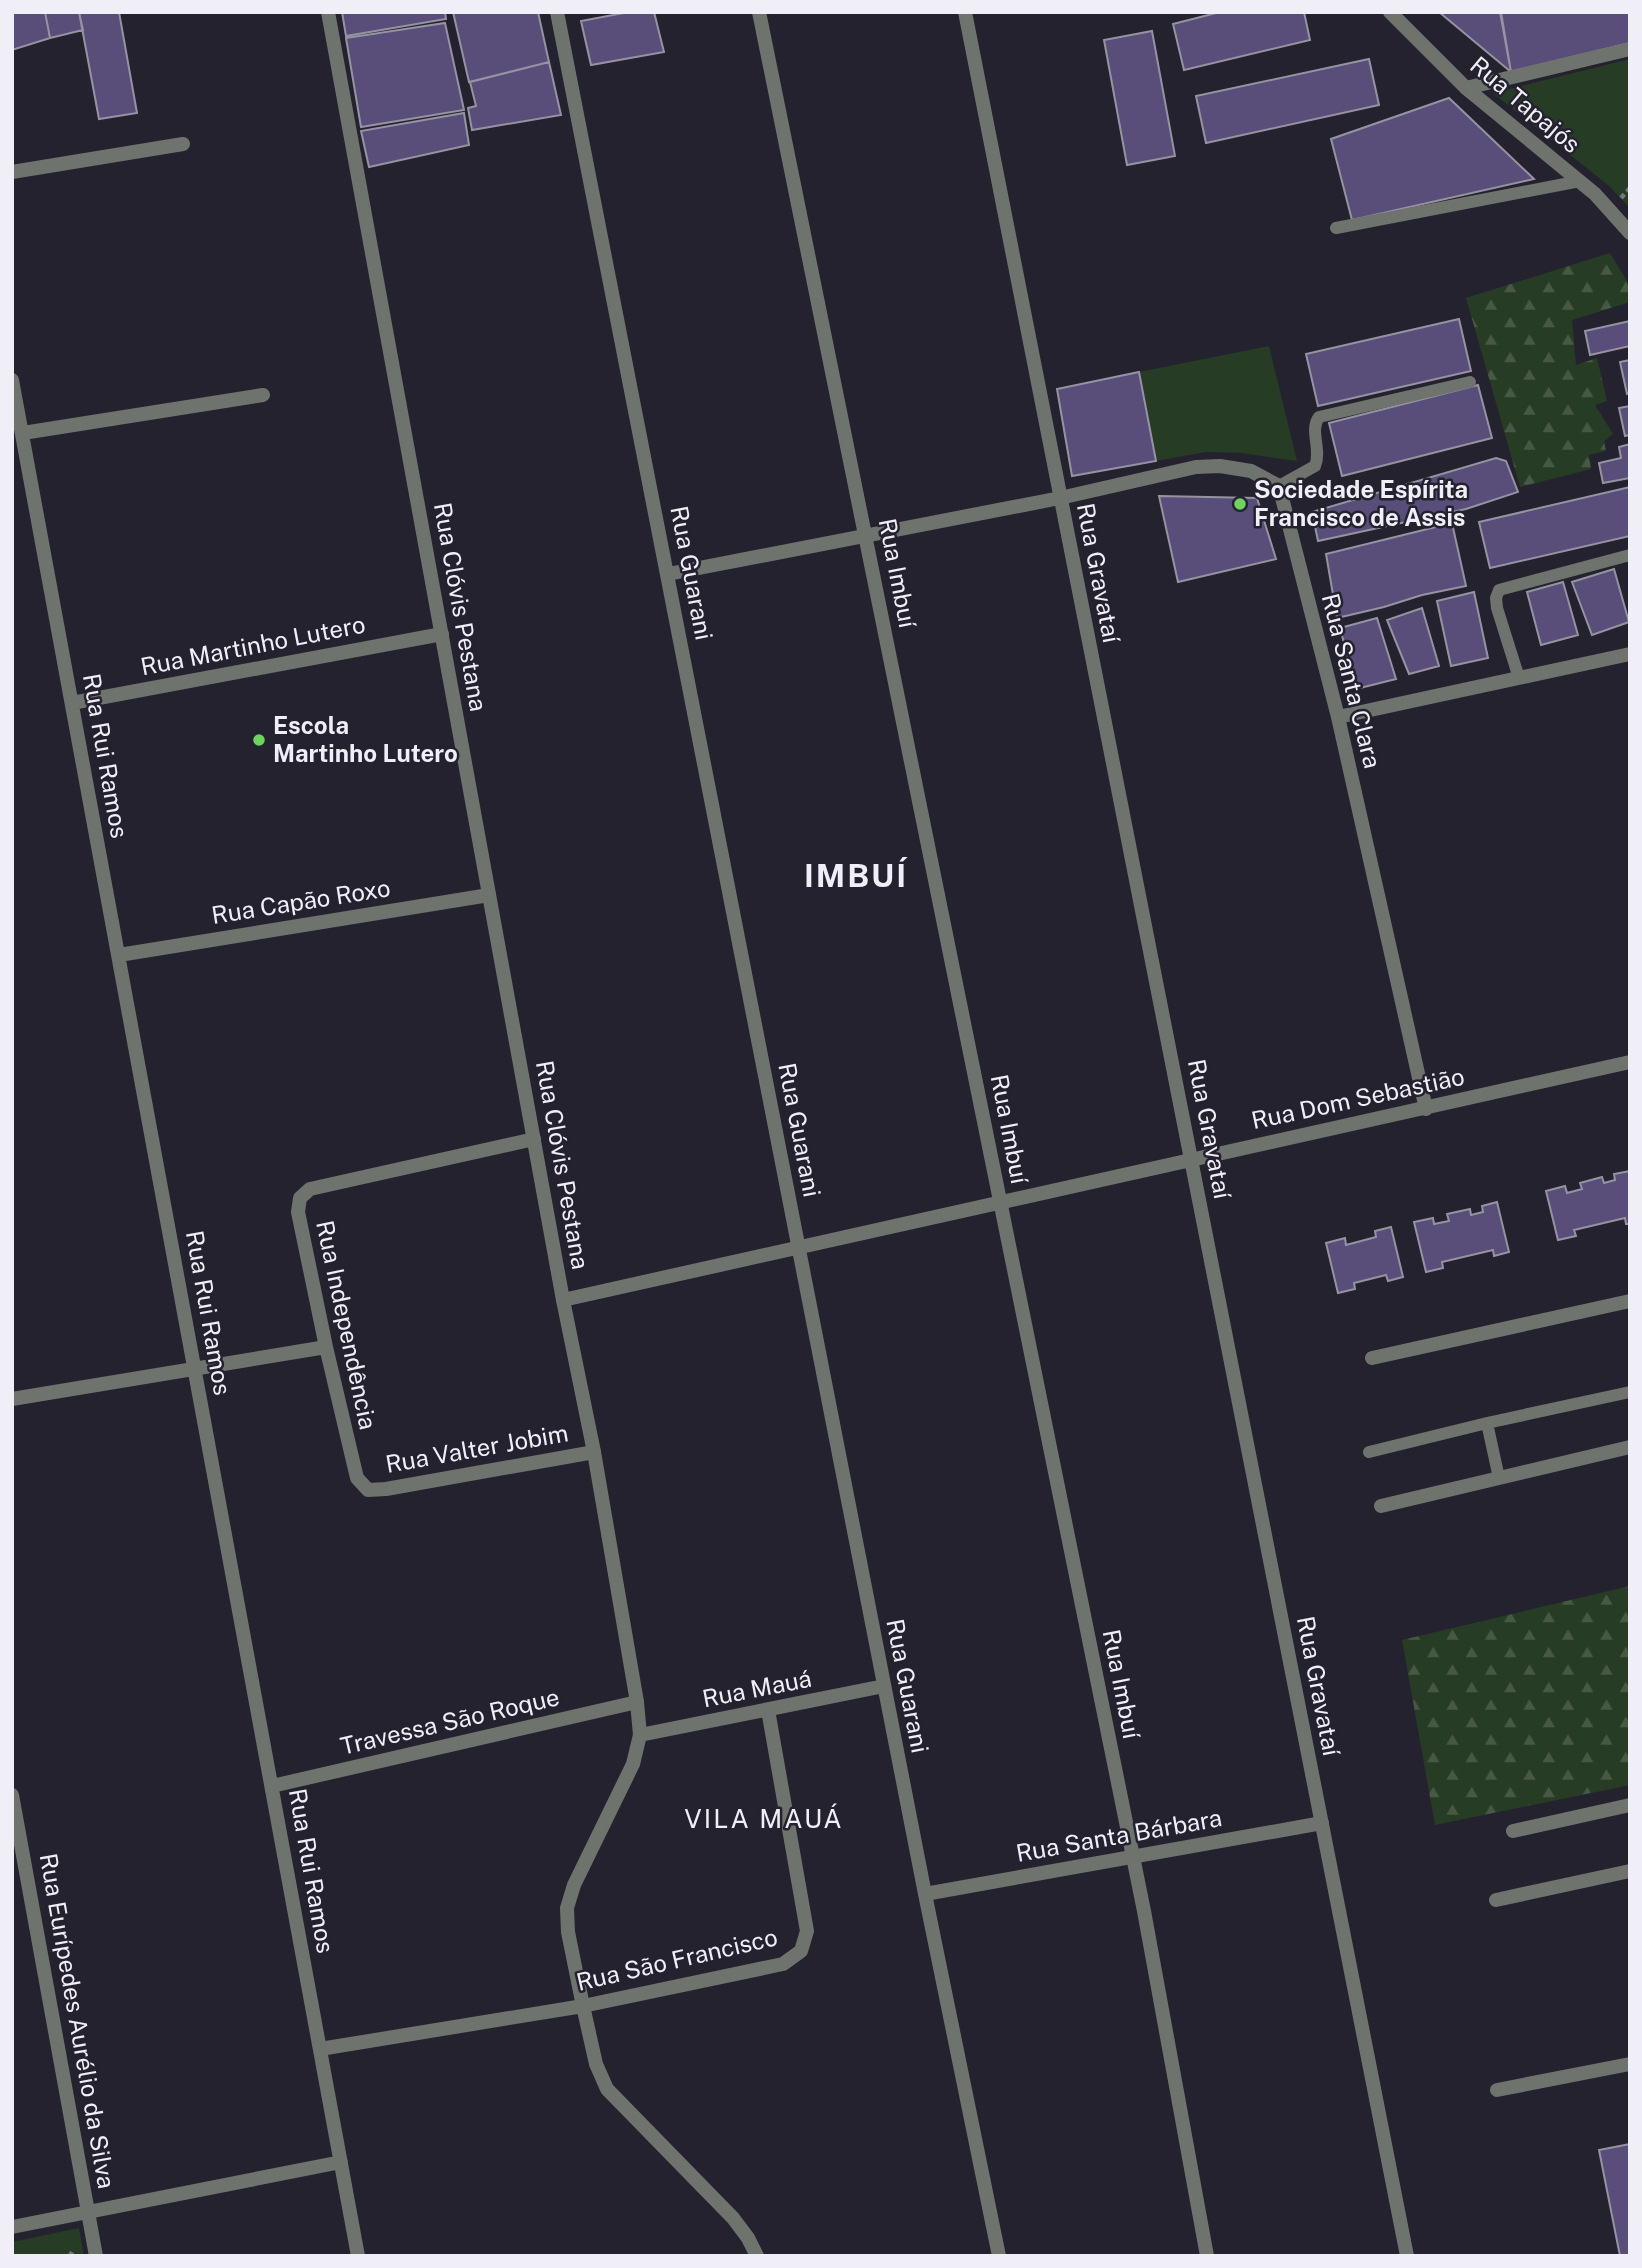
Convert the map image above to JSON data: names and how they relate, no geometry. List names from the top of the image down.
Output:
{
  "streets": {
    "street": [
      "Rua Tapajós",
      "Rua Guarani",
      "Rua Imbuí",
      "Rua Gravataí",
      "Rua Clóvis Pestana",
      "Rua Martinho Lutero",
      "Rua Santa Clara",
      "Rua Rui Ramos",
      "Rua Capão Roxo",
      "Rua Dom Sebastião",
      "Rua Independência",
      "Rua Valter Jobim",
      "Rua Mauá",
      "Travessa São Roque",
      "Rua Santa Bárbara",
      "Rua São Francisco",
      "Rua Eurípedes Aurélio da Silva"
    ]
  },
  "crossings": [
    ["Rua Guarani", "Rua Dom Sebastião"],
    ["Rua Guarani", "Rua Mauá"],
    ["Rua Guarani", "Rua Santa Bárbara"],
    ["Rua Imbuí", "Rua Dom Sebastião"],
    ["Rua Imbuí", "Rua Santa Bárbara"],
    ["Rua Gravataí", "Rua Dom Sebastião"],
    ["Rua Gravataí", "Rua Santa Bárbara"],
    ["Rua Clóvis Pestana", "Rua Martinho Lutero"],
    ["Rua Clóvis Pestana", "Rua Capão Roxo"],
    ["Rua Clóvis Pestana", "Rua Dom Sebastião"],
    ["Rua Clóvis Pestana", "Rua Independência"],
    ["Rua Clóvis Pestana", "Rua Valter Jobim"],
    ["Rua Clóvis Pestana", "Rua Mauá"],
    ["Rua Clóvis Pestana", "Travessa São Roque"],
    ["Rua Clóvis Pestana", "Rua São Francisco"],
    ["Rua Martinho Lutero", "Rua Rui Ramos"],
    ["Rua Santa Clara", "Rua Dom Sebastião"],
    ["Rua Rui Ramos", "Rua Capão Roxo"],
    ["Rua Rui Ramos", "Travessa São Roque"],
    ["Rua Rui Ramos", "Rua São Francisco"],
    ["Rua Independência", "Rua Valter Jobim"],
    ["Rua Mauá", "Rua São Francisco"]
  ],
  "districts": ["IMBUÍ", "VILA MAUÁ"],
  "places": ["Sociedade Espírita Francisco de Assis", "Escola Martinho Lutero"]
}
